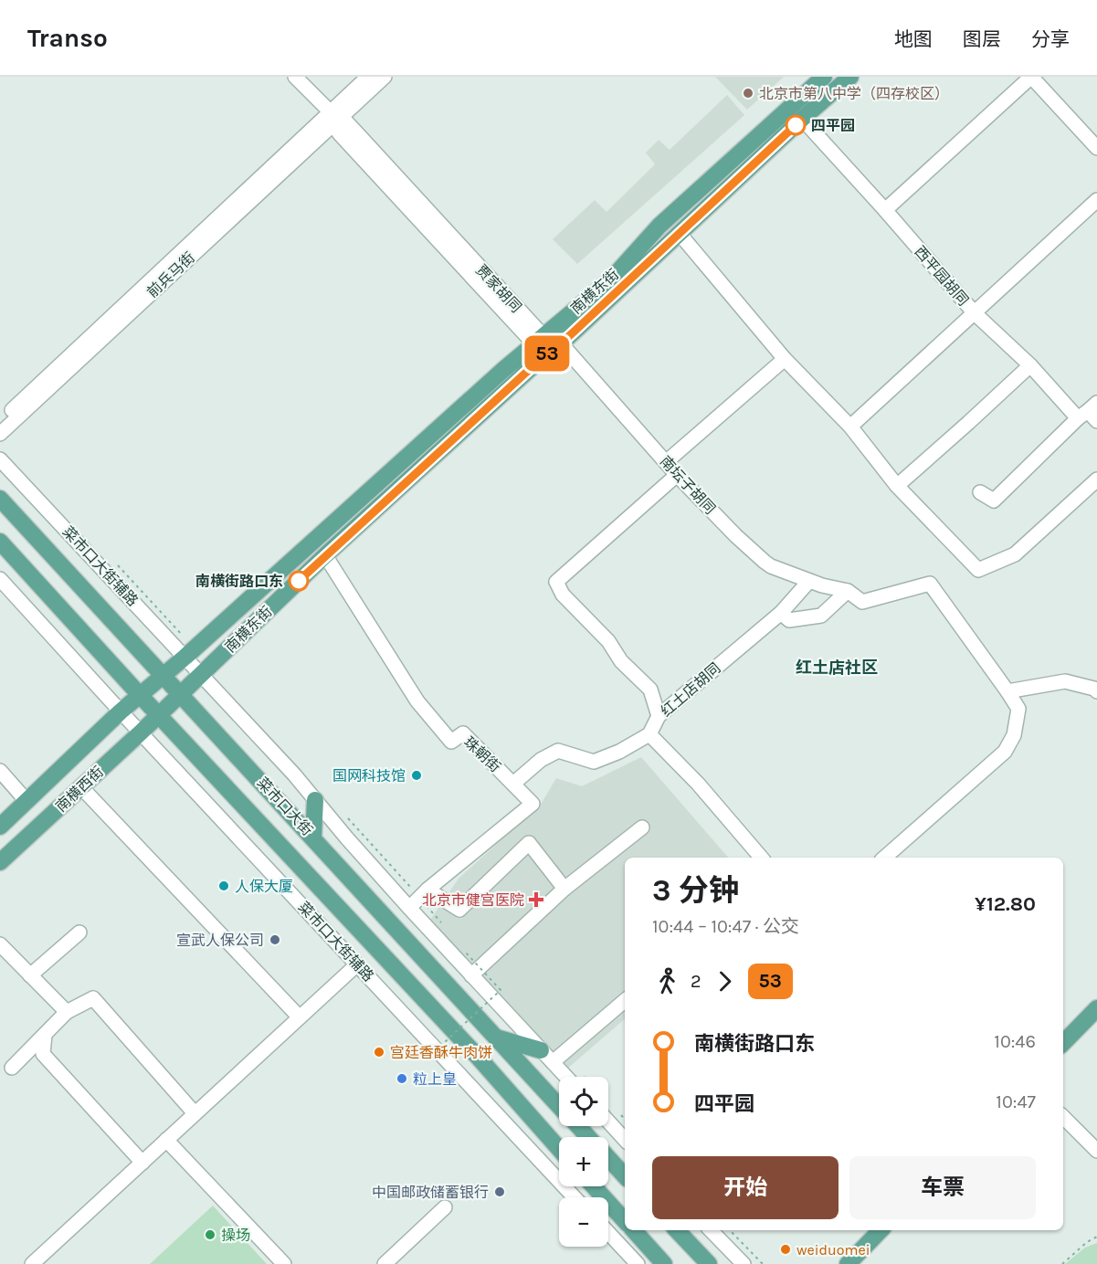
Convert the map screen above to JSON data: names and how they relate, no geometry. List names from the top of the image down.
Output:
{
  "streets": {
    "main road": ["南横东街", "南横西街", "菜市口大街"],
    "street": [
      "前兵马街",
      "西平园胡同",
      "贾家胡同",
      "南坛子胡同",
      "菜市口大街辅路",
      "红土店胡同",
      "珠朝街"
    ]
  },
  "crossings": [
    ["前兵马街", "贾家胡同"],
    ["西平园胡同", "南横东街"],
    ["贾家胡同", "南横东街"],
    ["贾家胡同", "南坛子胡同"],
    ["南横东街", "南坛子胡同"],
    ["南横东街", "菜市口大街辅路"],
    ["南横东街", "珠朝街"],
    ["南横东街", "南横西街"],
    ["南横东街", "菜市口大街"],
    ["南坛子胡同", "红土店胡同"],
    ["菜市口大街辅路", "珠朝街"],
    ["菜市口大街辅路", "南横西街"],
    ["南横西街", "菜市口大街"]
  ],
  "districts": ["红土店社区"],
  "places": {
    "other": [
      "北京市第八中学（四存校区）",
      "四平园",
      "南横街路口东",
      "国网科技馆",
      "人保大厦",
      "宣武人保公司",
      "宫廷香酥牛肉饼",
      "粒上皇",
      "中国邮政储蓄银行",
      "操场",
      "weiduomei"
    ],
    "health": ["北京市健宫医院"]
  },
  "lines": ["bus line 53"],
  "page": {
    "header": "Transo",
    "nav": ["地图", "图层", "分享"],
    "on_map": "53",
    "heading": ["3 分钟", "10:44 – 10:47 · 公交", "¥12.80"],
    "legs": ["2", "53"],
    "list": [
      {
        "name": "南横街路口东",
        "value": "10:46"
      },
      {
        "name": "四平园",
        "value": "10:47"
      }
    ],
    "map_buttons": ["+", "−"],
    "buttons": ["开始", "车票"]
  }
}
